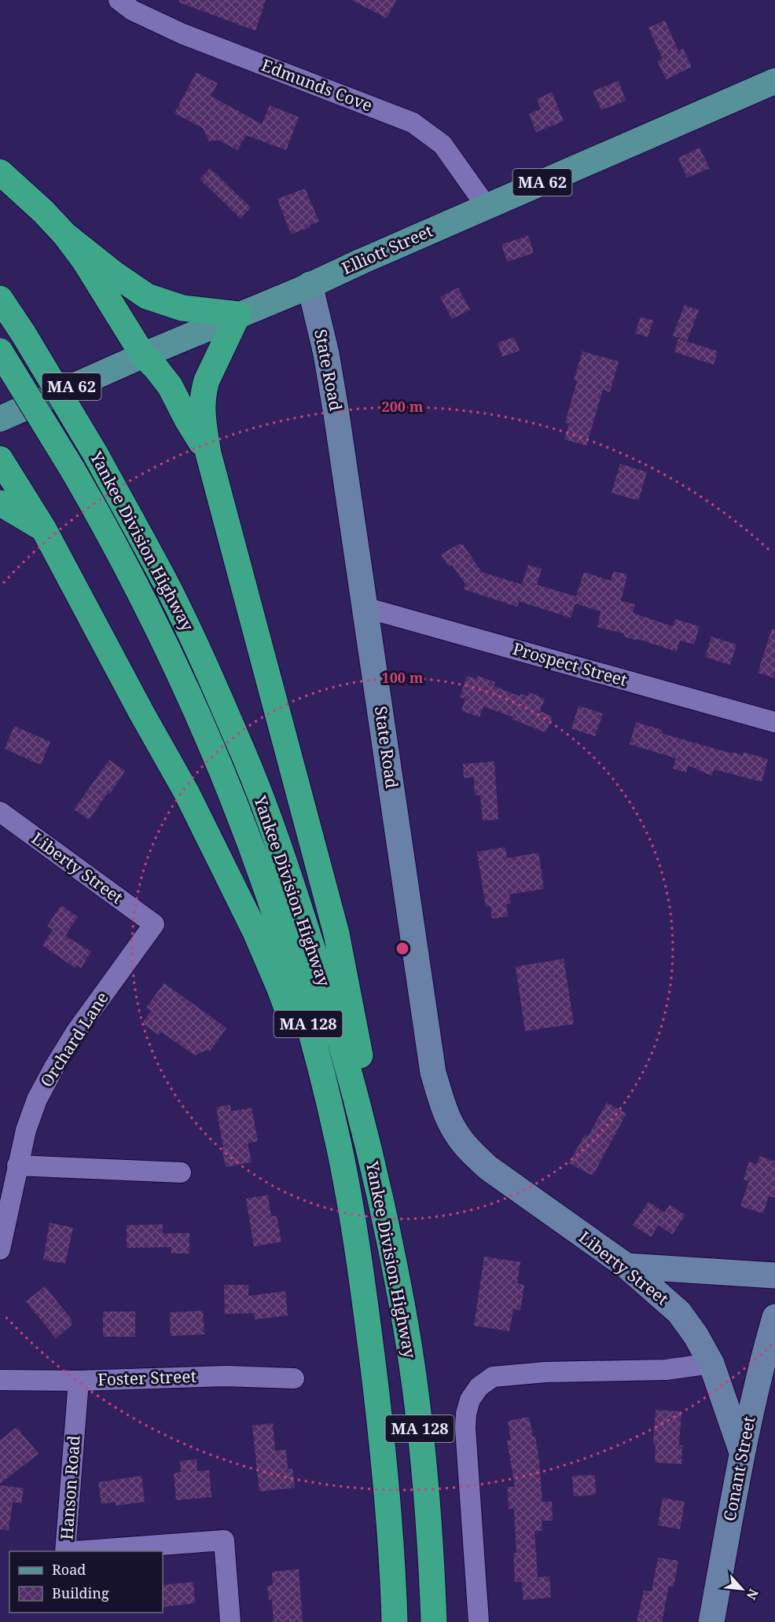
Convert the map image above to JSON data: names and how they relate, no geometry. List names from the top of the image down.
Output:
{
  "streets": {
    "highway": ["Yankee Division Highway", "MA 128"],
    "main road": [
      "MA 62",
      "Elliott Street",
      "State Road",
      "Liberty Street",
      "Conant Street"
    ],
    "street": [
      "Edmunds Cove",
      "Prospect Street",
      "Orchard Lane",
      "Foster Street",
      "Hanson Road"
    ]
  },
  "crossings": [
    ["Edmunds Cove", "Elliott Street"],
    ["Elliott Street", "State Road"],
    ["State Road", "Prospect Street"],
    ["State Road", "Liberty Street"],
    ["Liberty Street", "Orchard Lane"],
    ["Liberty Street", "Conant Street"],
    ["Foster Street", "Hanson Road"]
  ],
  "legend": ["Road", "Building"],
  "north": "bottom right",
  "rings": ["200 m", "100 m"]
}
